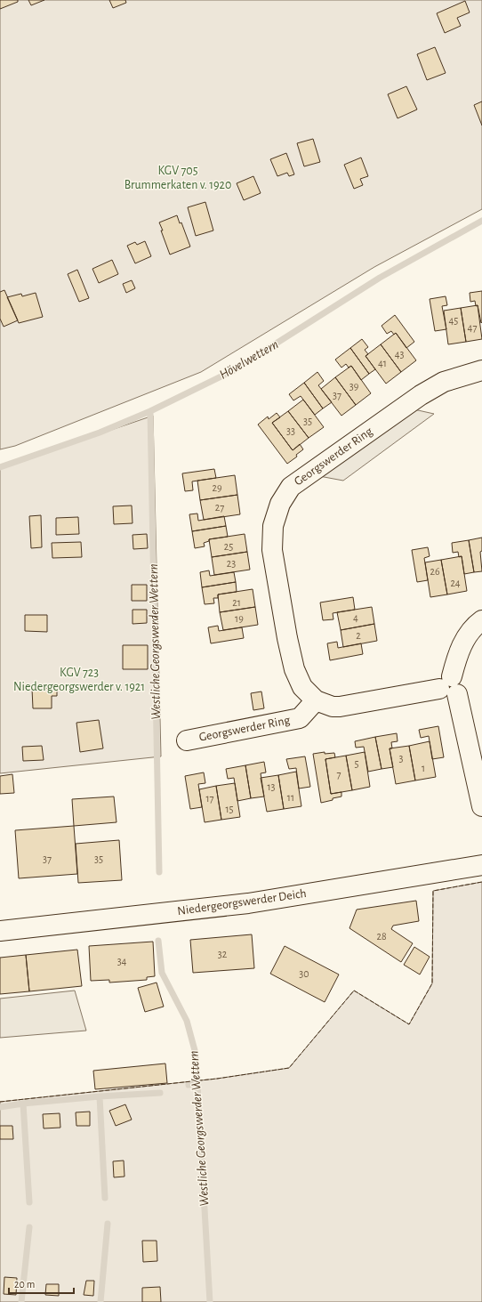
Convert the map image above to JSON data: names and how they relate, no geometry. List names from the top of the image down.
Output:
{
  "streets": {
    "street": ["Georgswerder Ring", "Niedergeorgswerder Deich"]
  },
  "water": ["Hövelwettern", "Westliche Georgswerder Wettern"],
  "parks": ["KGV 705 Brummerkaten v. 1920", "KGV 723 Niedergeorgswerder v. 1921"],
  "house_numbers": [
    "45",
    "47",
    "43",
    "41",
    "39",
    "37",
    "35",
    "33",
    "29",
    "27",
    "25",
    "23",
    "26",
    "24",
    "21",
    "4",
    "19",
    "2",
    "3",
    "5",
    "1",
    "7",
    "13",
    "11",
    "17",
    "15",
    "37",
    "35",
    "28",
    "32",
    "34",
    "30"
  ],
  "scale_bar": "20 m"
}
